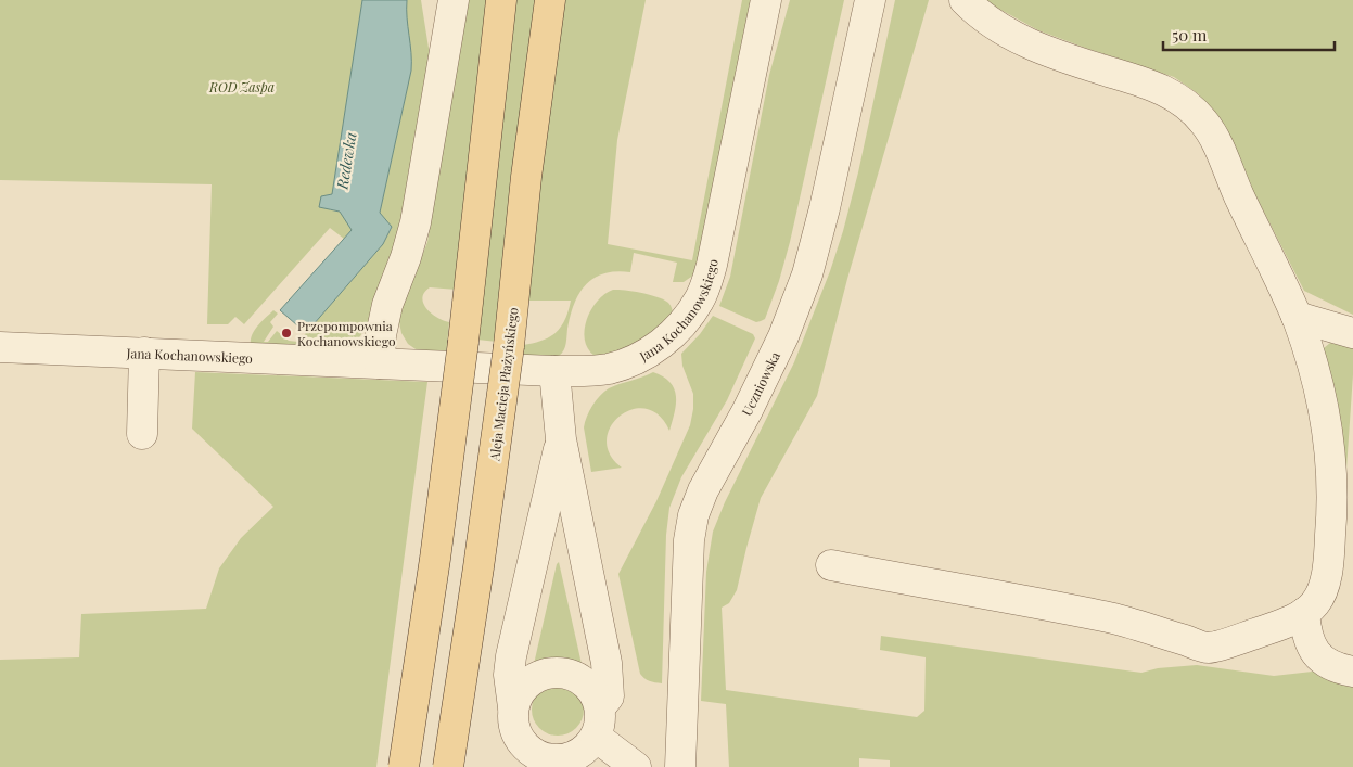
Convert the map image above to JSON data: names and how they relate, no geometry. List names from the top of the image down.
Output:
{
  "streets": {
    "main road": ["Aleja Macieja Płażyńskiego"],
    "street": ["Jana Kochanowskiego", "Uczniowska"]
  },
  "water": ["Redewka"],
  "parks": ["ROD Zaspa"],
  "places": ["Przepompownia Kochanowskiego"],
  "scale_bar": "50 m"
}
